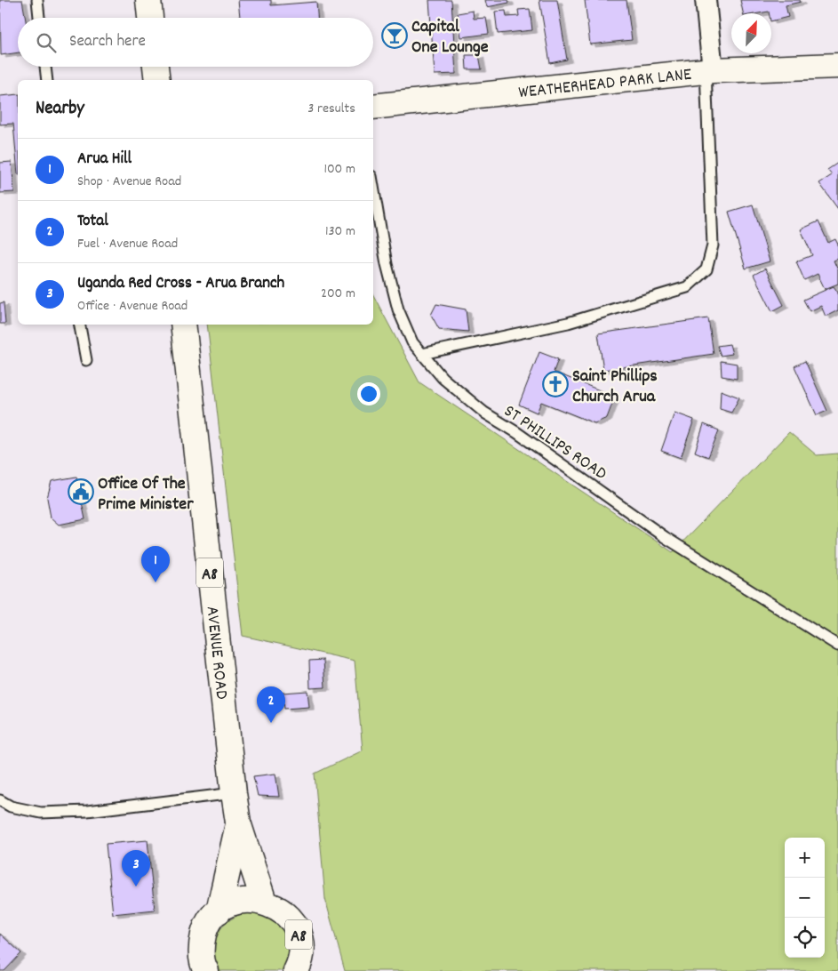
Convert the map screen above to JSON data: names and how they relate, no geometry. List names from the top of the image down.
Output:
{
  "streets": {
    "main road": ["WEATHERHEAD PARK LANE", "A8", "AVENUE ROAD"],
    "lane": ["ST PHILLIPS ROAD"]
  },
  "crossings": [
    ["A8", "AVENUE ROAD"]
  ],
  "places": {
    "bar": ["Capital One Lounge"],
    "church": ["Saint Phillips Church Arua"],
    "public building": ["Office Of The Prime Minister"]
  },
  "north": "top right",
  "page": {
    "search": "Search here",
    "heading": ["Nearby", "3 results"],
    "list": [
      {
        "mark": "1",
        "name": "Arua Hill",
        "note": "Shop · Avenue Road",
        "value": "100 m"
      },
      {
        "mark": "2",
        "name": "Total",
        "note": "Fuel · Avenue Road",
        "value": "130 m"
      },
      {
        "mark": "3",
        "name": "Uganda Red Cross - Arua Branch",
        "note": "Office · Avenue Road",
        "value": "200 m"
      }
    ],
    "pins": ["1", "2", "3"],
    "map_buttons": ["+", "−"]
  }
}
